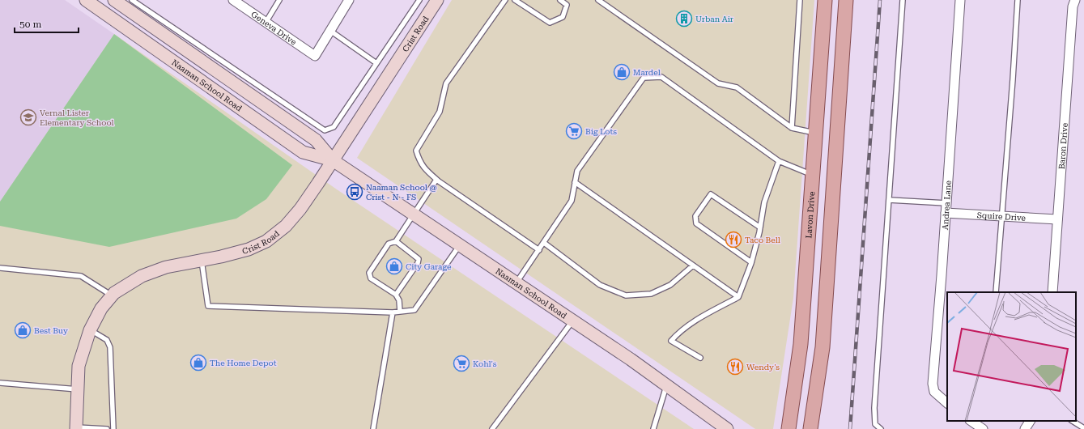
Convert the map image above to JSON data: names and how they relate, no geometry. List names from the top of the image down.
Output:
{
  "streets": {
    "main road": ["Crist Road", "Naaman School Road", "Lavon Drive"],
    "street": [
      "Geneva Drive",
      "Baron Drive",
      "Andrea Lane",
      "Squire Drive"
    ]
  },
  "crossings": [
    ["Crist Road", "Naaman School Road"],
    ["Baron Drive", "Squire Drive"],
    ["Andrea Lane", "Squire Drive"]
  ],
  "places": {
    "building": ["Urban Air"],
    "shop": [
      "Mardel",
      "City Garage",
      "Best Buy",
      "The Home Depot"
    ],
    "school or university": ["Vernal Lister Elementary School"],
    "supermarket": ["Big Lots", "Kohl's"],
    "bus stop": ["Naaman School @ Crist - N - FS"],
    "restaurant": ["Taco Bell", "Wendy's"]
  },
  "scale_bar": "50 m"
}
